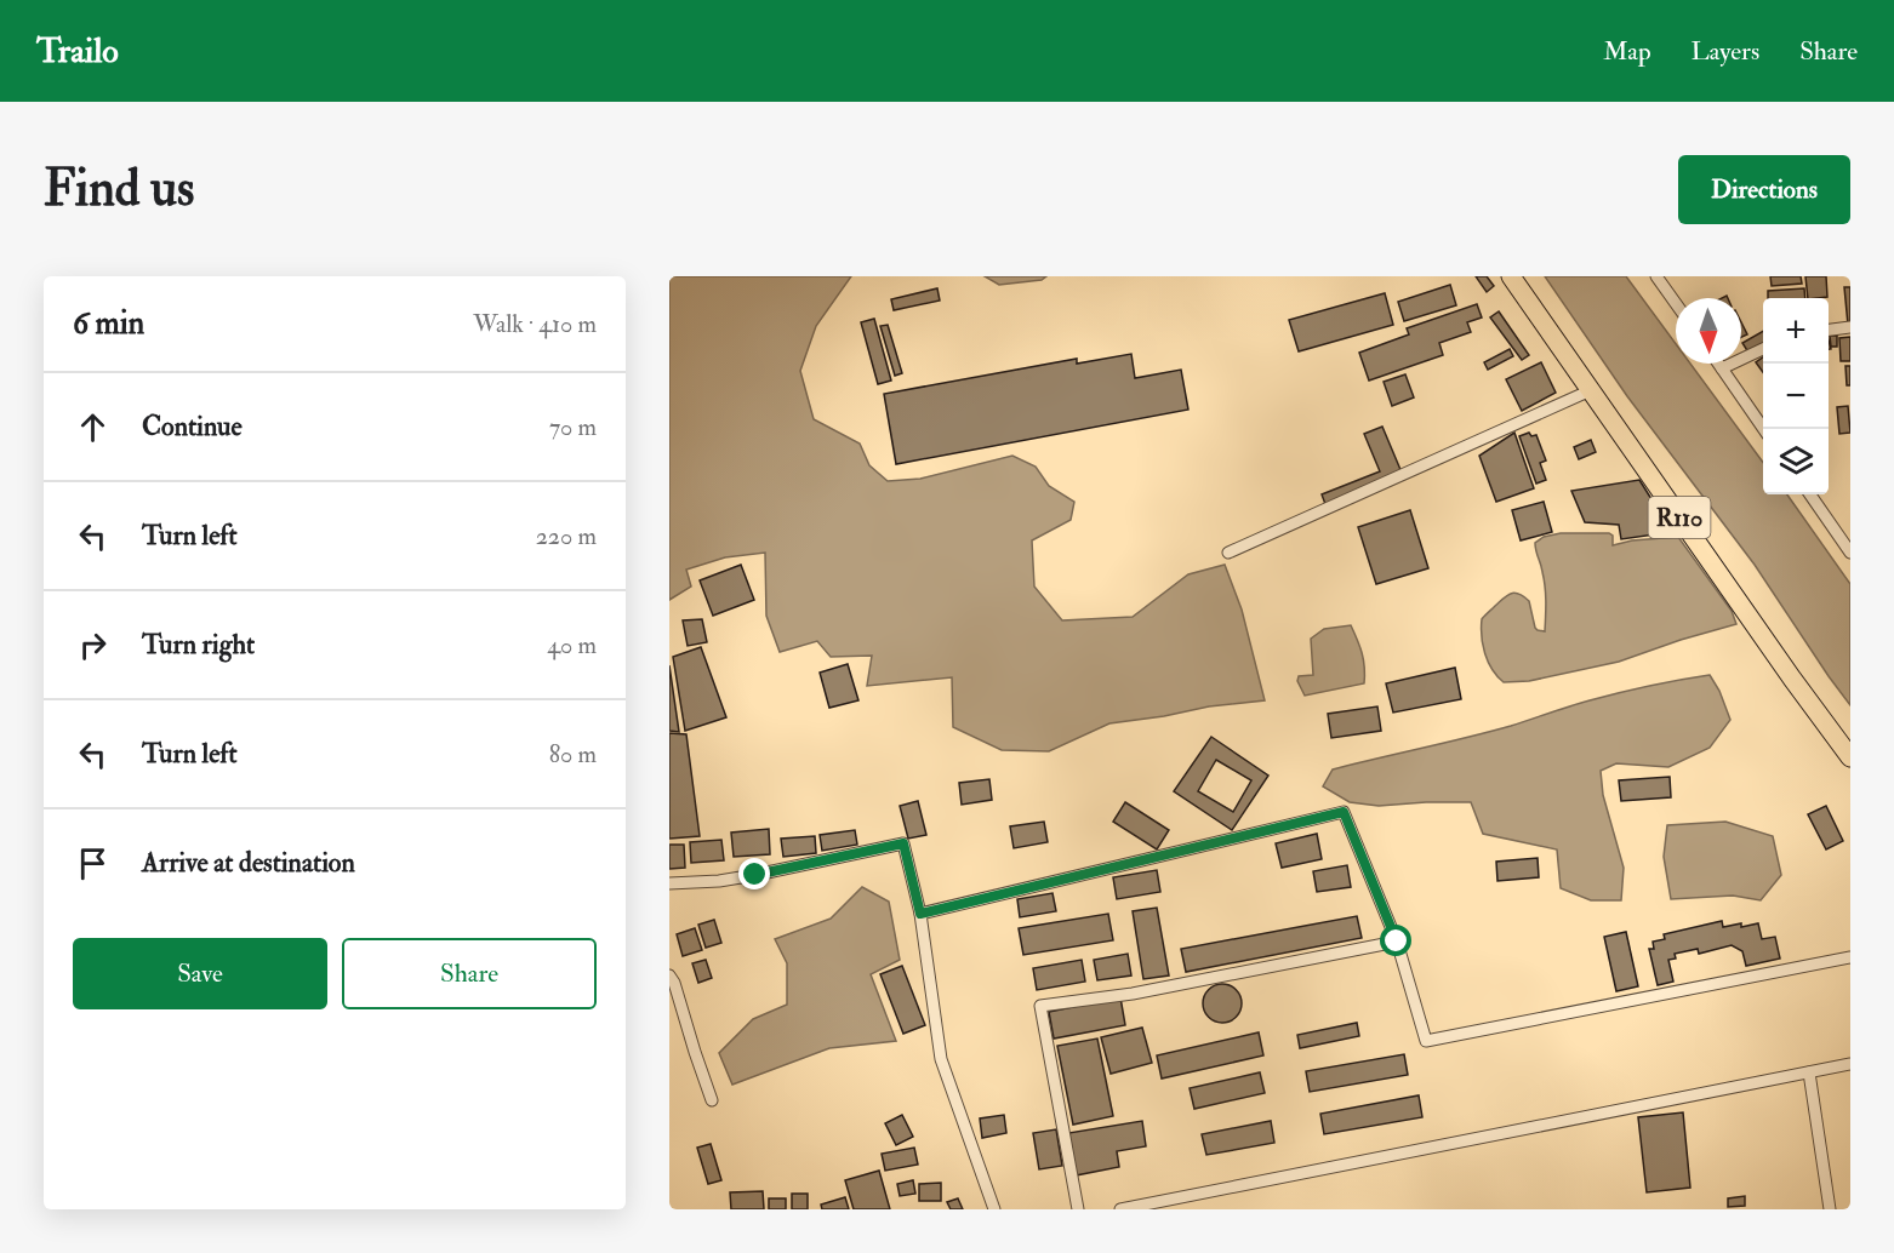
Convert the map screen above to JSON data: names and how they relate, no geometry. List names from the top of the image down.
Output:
{
  "streets": {
    "main road": ["R110"]
  },
  "north": "bottom",
  "page": {
    "header": "Trailo",
    "nav": ["Map", "Layers", "Share"],
    "buttons": [
      "Directions",
      ["Save", "Share"]
    ],
    "title": "Find us",
    "heading": ["6 min", "Walk · 410 m"],
    "map_buttons": ["+", "−"],
    "list": [
      ["Continue", "70 m"],
      ["Turn left", "220 m"],
      ["Turn right", "40 m"],
      ["Turn left", "80 m"],
      "Arrive at destination"
    ]
  }
}
